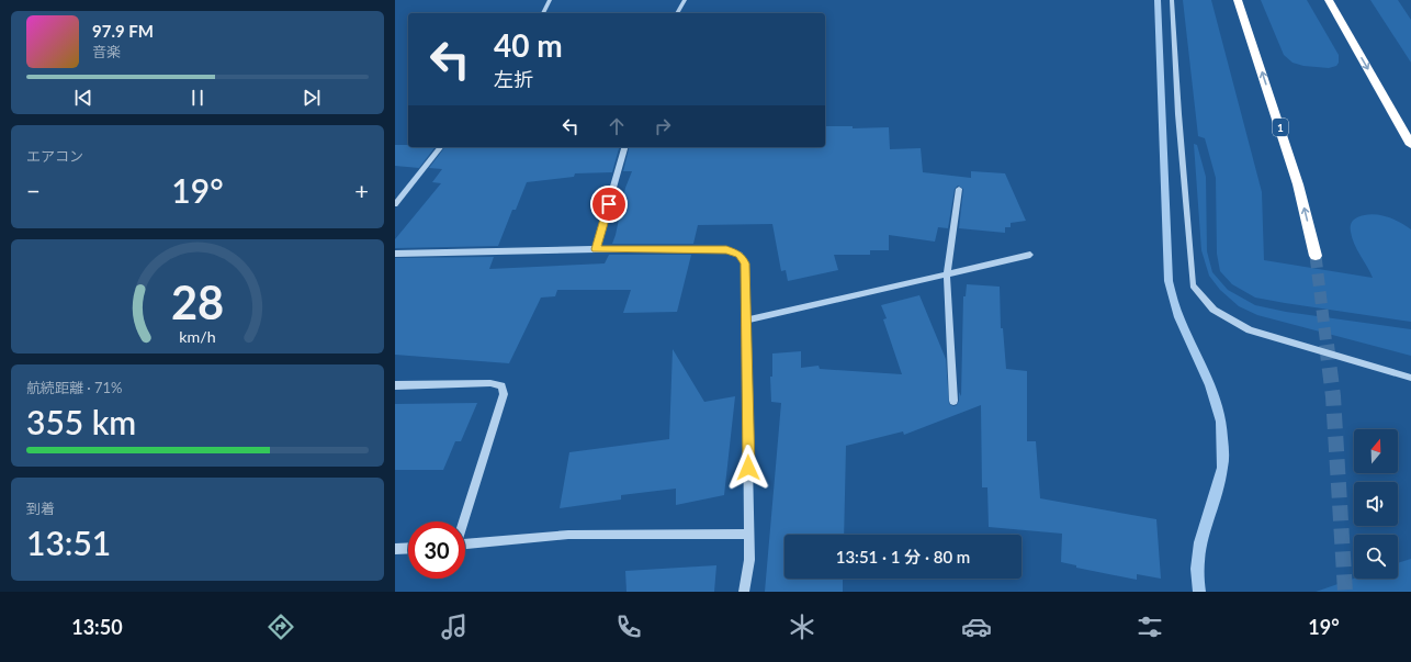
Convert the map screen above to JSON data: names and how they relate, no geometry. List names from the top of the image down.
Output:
{
  "streets": {
    "highway": ["1"]
  },
  "north": "top",
  "page": {
    "turn": ["40 m", "左折"],
    "song": ["97.9 FM", "音楽"],
    "tile": [
      "エアコン",
      ["航続距離 · 71%", "355 km"],
      ["到着", "13:51"]
    ],
    "heat": ["−", "19°", "+"],
    "limit": "30",
    "trip": "13:51 · 1 分 · 80 m",
    "tabs": ["13:50", "19°"],
    "gauge": ["28", "km/h"]
  }
}
